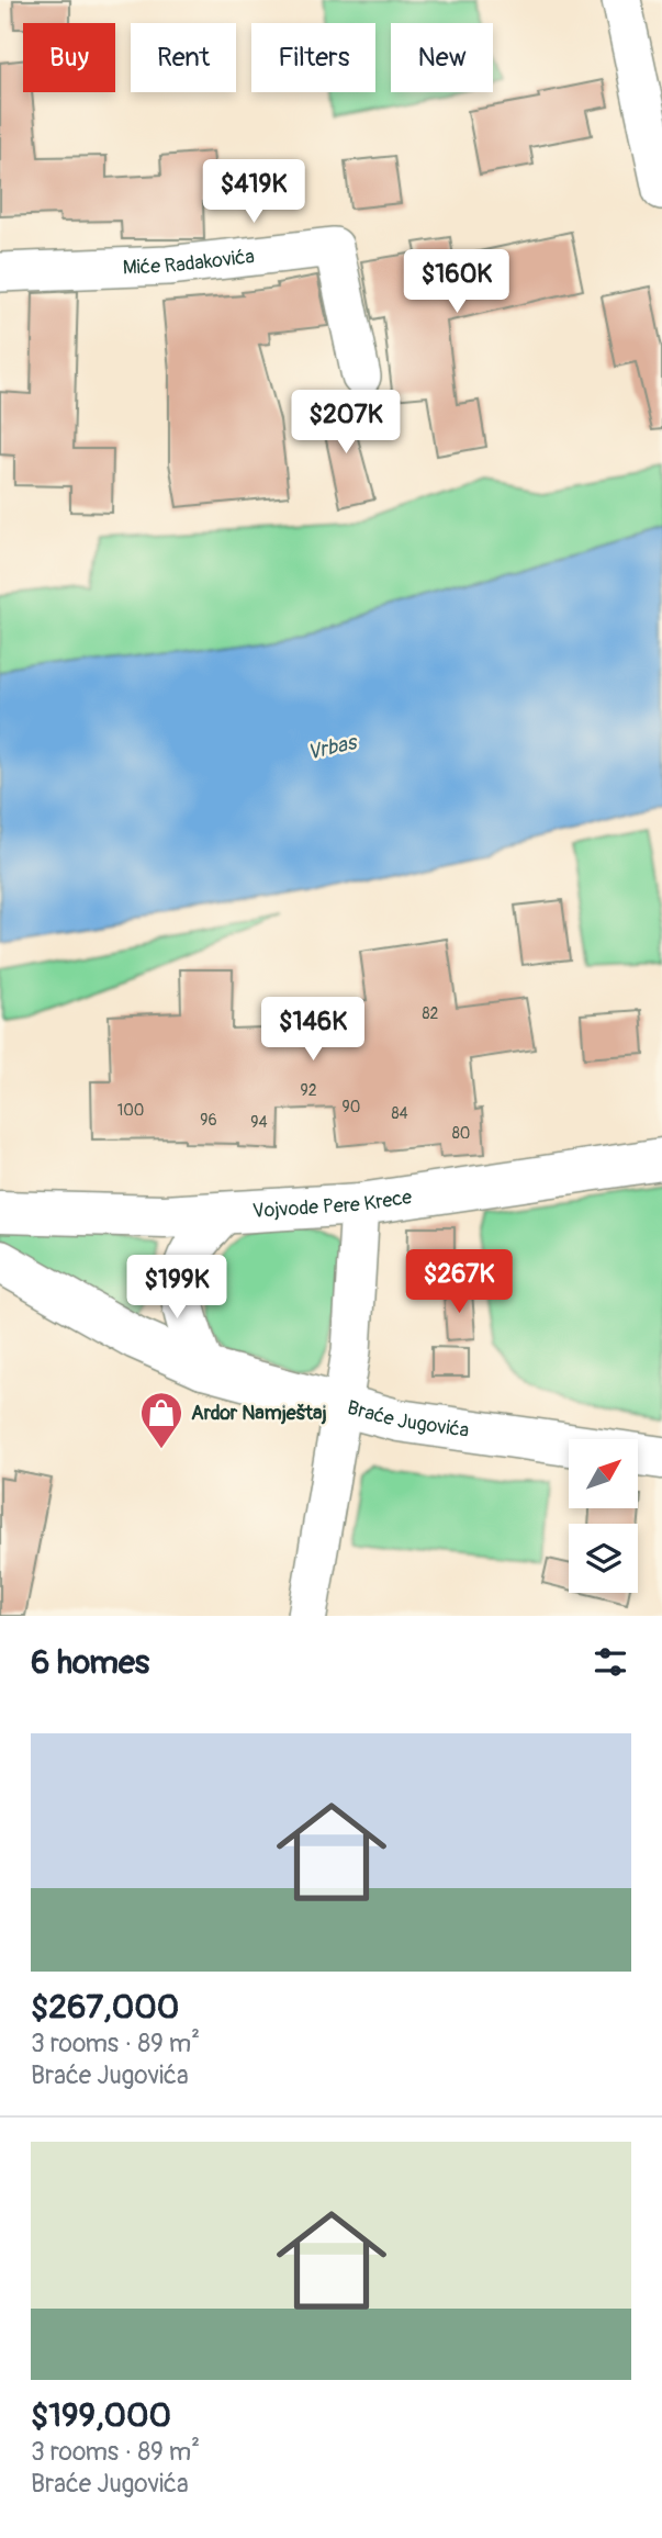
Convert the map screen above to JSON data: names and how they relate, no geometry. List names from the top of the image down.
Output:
{
  "streets": {
    "street": ["Miće Radakovića", "Vojvode Pere Krece", "Braće Jugovića"]
  },
  "water": ["Vrbas"],
  "places": {
    "shop": ["Ardor Namještaj"]
  },
  "house_numbers": [
    "82",
    "92",
    "90",
    "100",
    "84",
    "96",
    "94",
    "80"
  ],
  "north": "top right",
  "page": {
    "chip": [
      "Buy",
      "Rent",
      "Filters",
      "New"
    ],
    "price": [
      "$419K",
      "$160K",
      "$207K",
      "$146K",
      "$267K",
      "$199K"
    ],
    "heading": "6 homes",
    "list": [
      {
        "name": "$267,000",
        "note": "3 rooms · 89 m² · Braće Jugovića"
      },
      {
        "name": "$199,000",
        "note": "3 rooms · 89 m² · Braće Jugovića"
      }
    ]
  }
}
